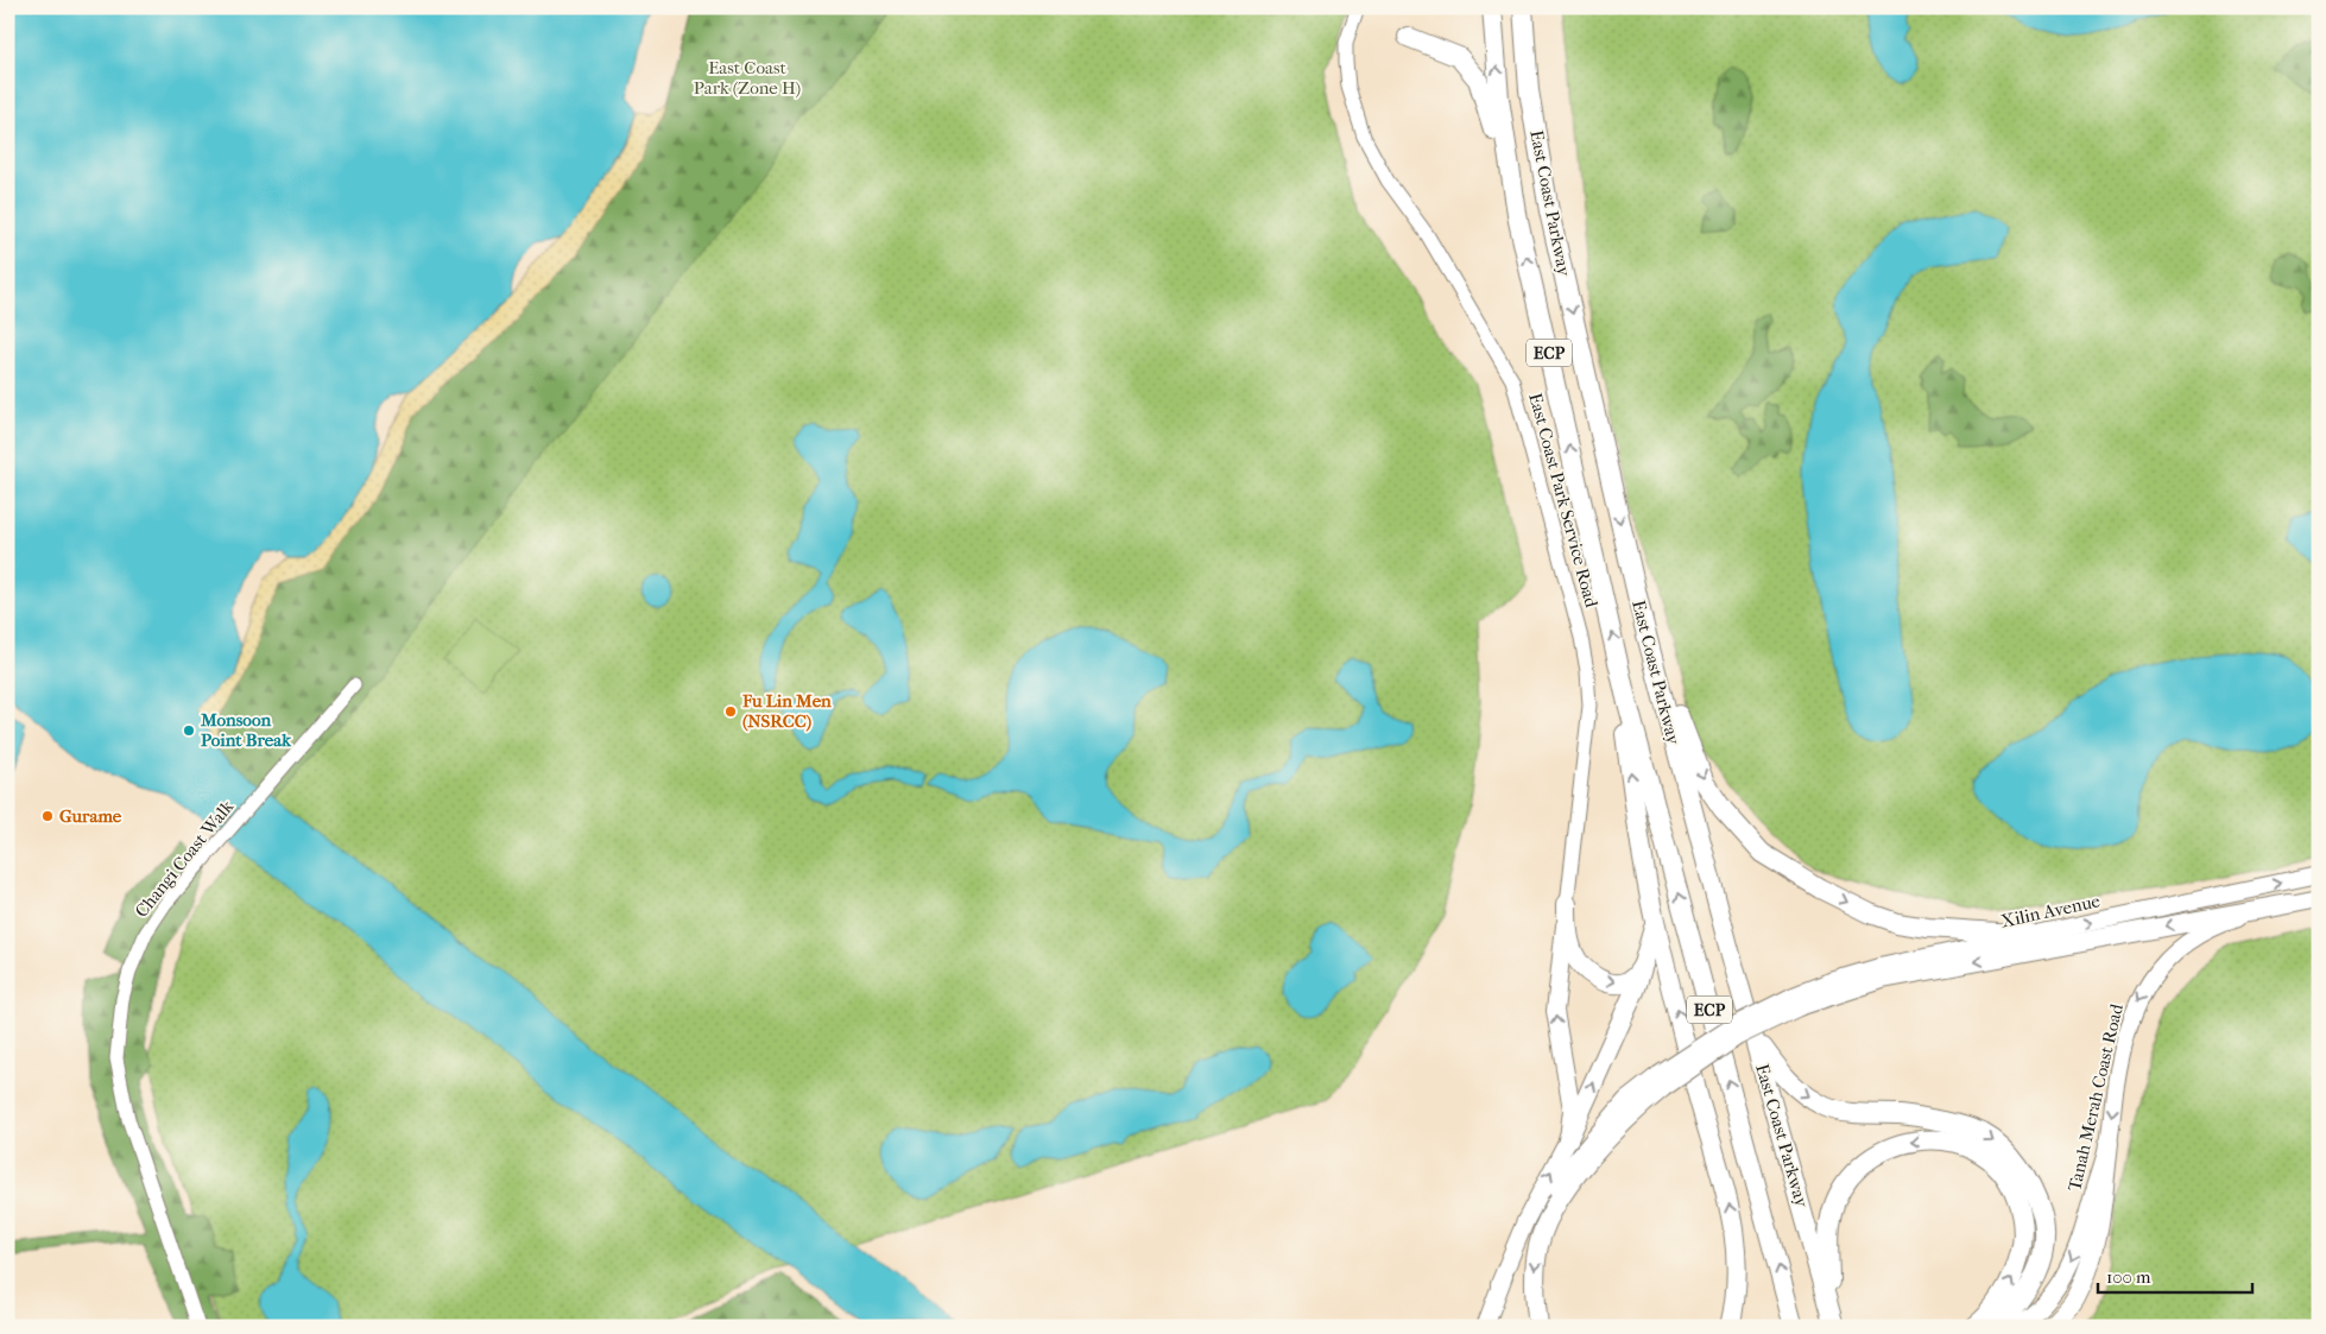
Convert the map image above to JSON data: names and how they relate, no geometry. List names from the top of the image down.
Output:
{
  "streets": {
    "highway": ["East Coast Parkway", "ECP"],
    "main road": ["Xilin Avenue", "Tanah Merah Coast Road"],
    "street": ["East Coast Park Service Road", "Changi Coast Walk"]
  },
  "one_way": ["Xilin Avenue", "Tanah Merah Coast Road"],
  "parks": ["East Coast Park (Zone H)"],
  "places": ["Fu Lin Men (NSRCC)", "Monsoon Point Break", "Gurame"],
  "scale_bar": "100 m"
}
